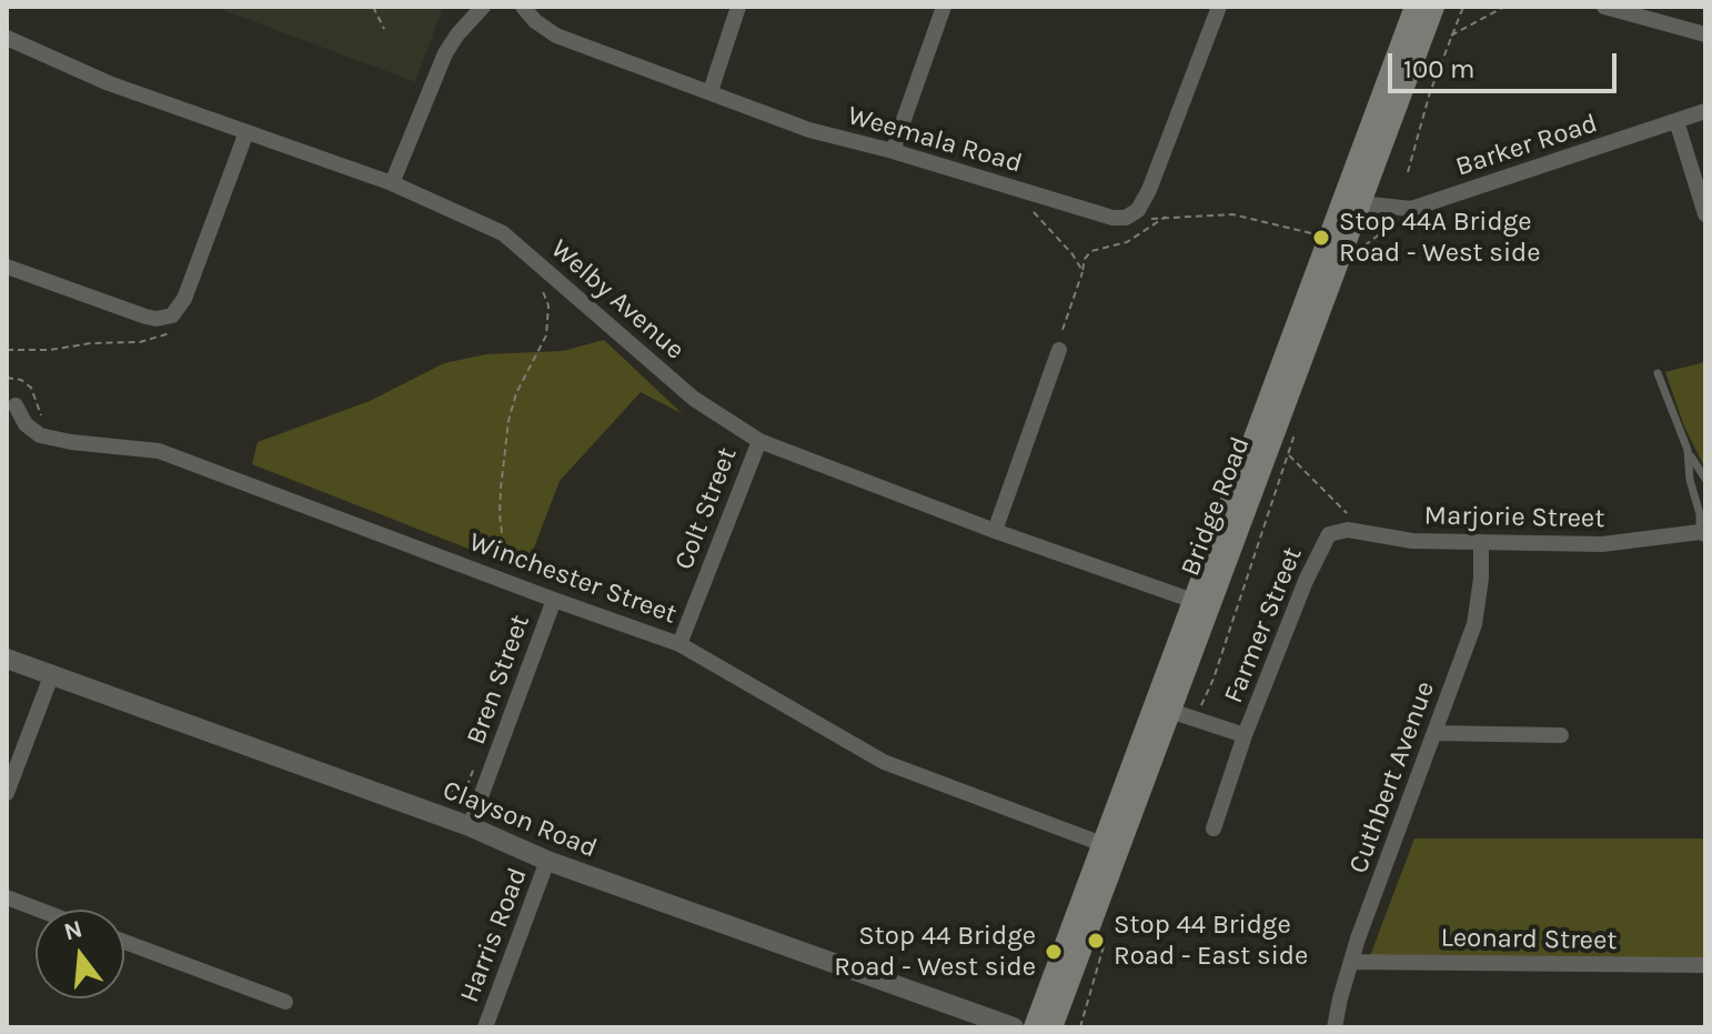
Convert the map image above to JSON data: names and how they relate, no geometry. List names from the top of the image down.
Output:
{
  "streets": {
    "main road": ["Bridge Road"],
    "street": [
      "Weemala Road",
      "Barker Road",
      "Welby Avenue",
      "Colt Street",
      "Marjorie Street",
      "Winchester Street",
      "Farmer Street",
      "Bren Street",
      "Cuthbert Avenue",
      "Clayson Road",
      "Harris Road",
      "Leonard Street"
    ]
  },
  "crossings": [
    ["Barker Road", "Bridge Road"],
    ["Welby Avenue", "Bridge Road"],
    ["Welby Avenue", "Colt Street"],
    ["Bridge Road", "Winchester Street"],
    ["Bridge Road", "Farmer Street"],
    ["Colt Street", "Winchester Street"],
    ["Marjorie Street", "Farmer Street"],
    ["Marjorie Street", "Cuthbert Avenue"],
    ["Winchester Street", "Bren Street"],
    ["Bren Street", "Clayson Road"],
    ["Cuthbert Avenue", "Leonard Street"],
    ["Clayson Road", "Harris Road"]
  ],
  "places": ["Stop 44A Bridge Road - West side", "Stop 44 Bridge Road - East side", "Stop 44 Bridge Road - West side"],
  "scale_bar": "100 m",
  "north": "top"
}
